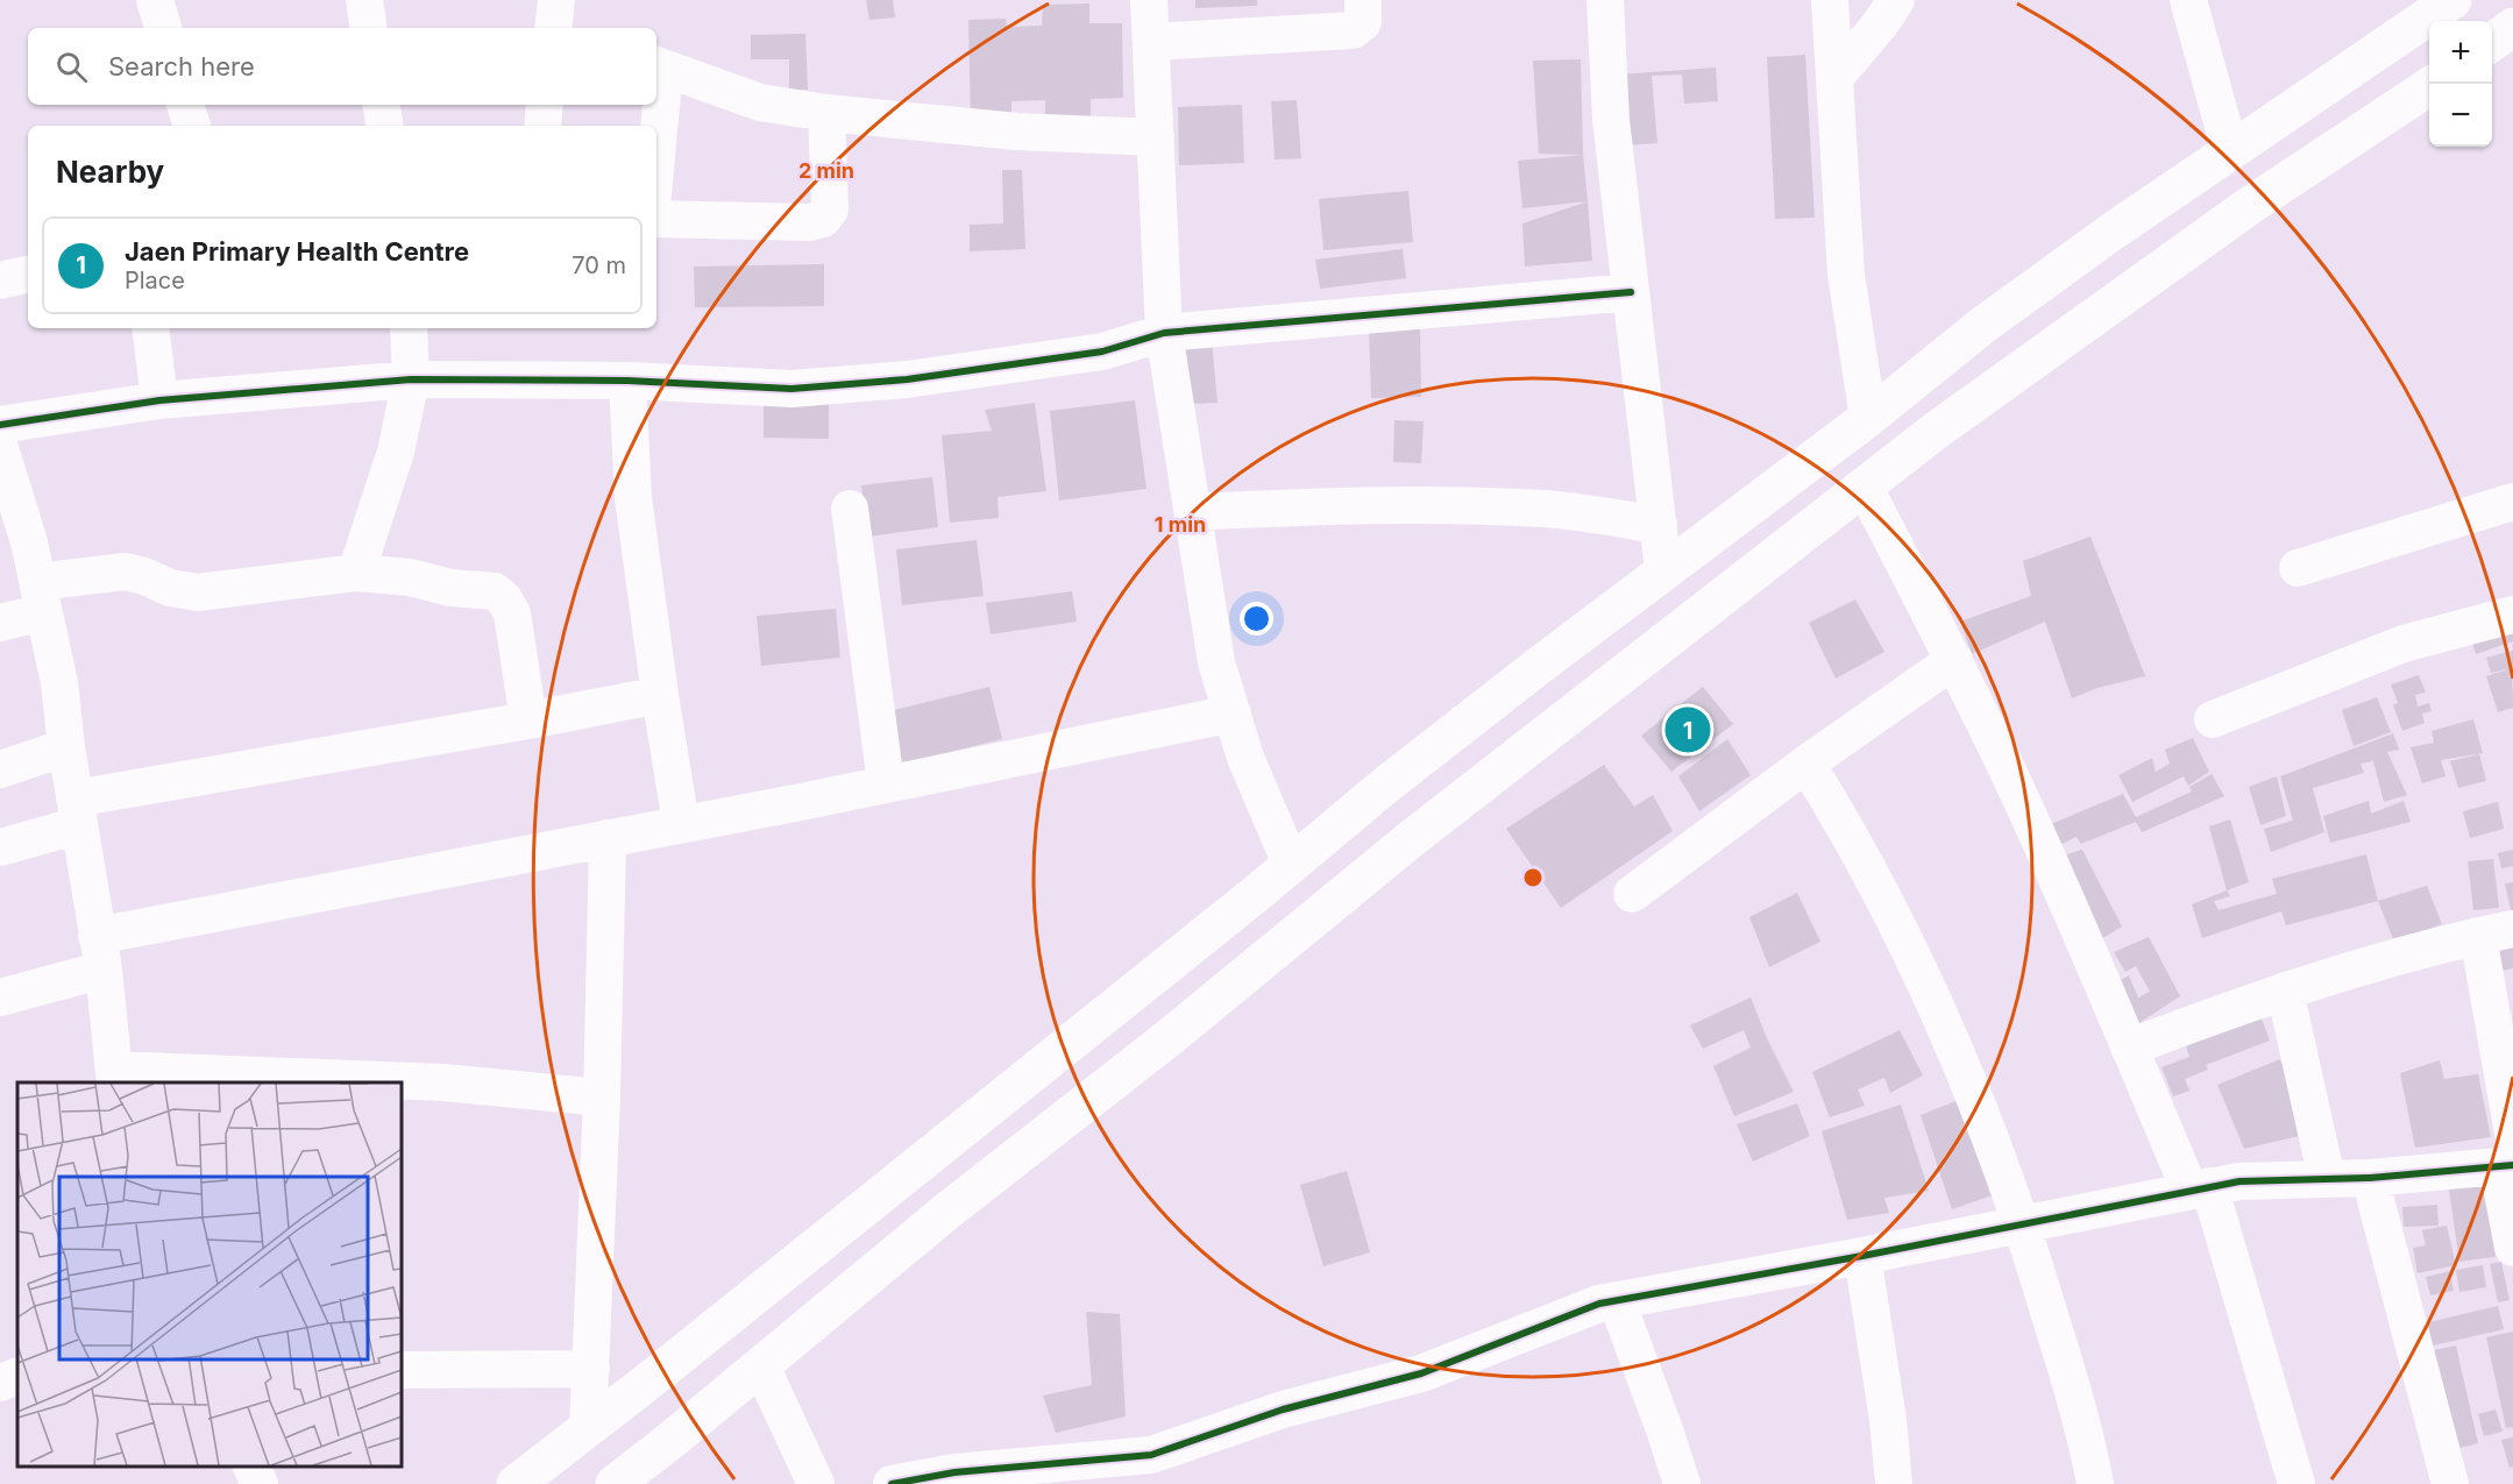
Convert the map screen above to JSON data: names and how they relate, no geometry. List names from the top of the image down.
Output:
{
  "page": {
    "map_buttons": ["+", "−"],
    "search": "Search here",
    "heading": "Nearby",
    "list": [
      {
        "mark": "1",
        "name": "Jaen Primary Health Centre",
        "note": "Place",
        "value": "70 m"
      }
    ],
    "pins": "1"
  },
  "rings": ["2 min", "1 min"]
}
